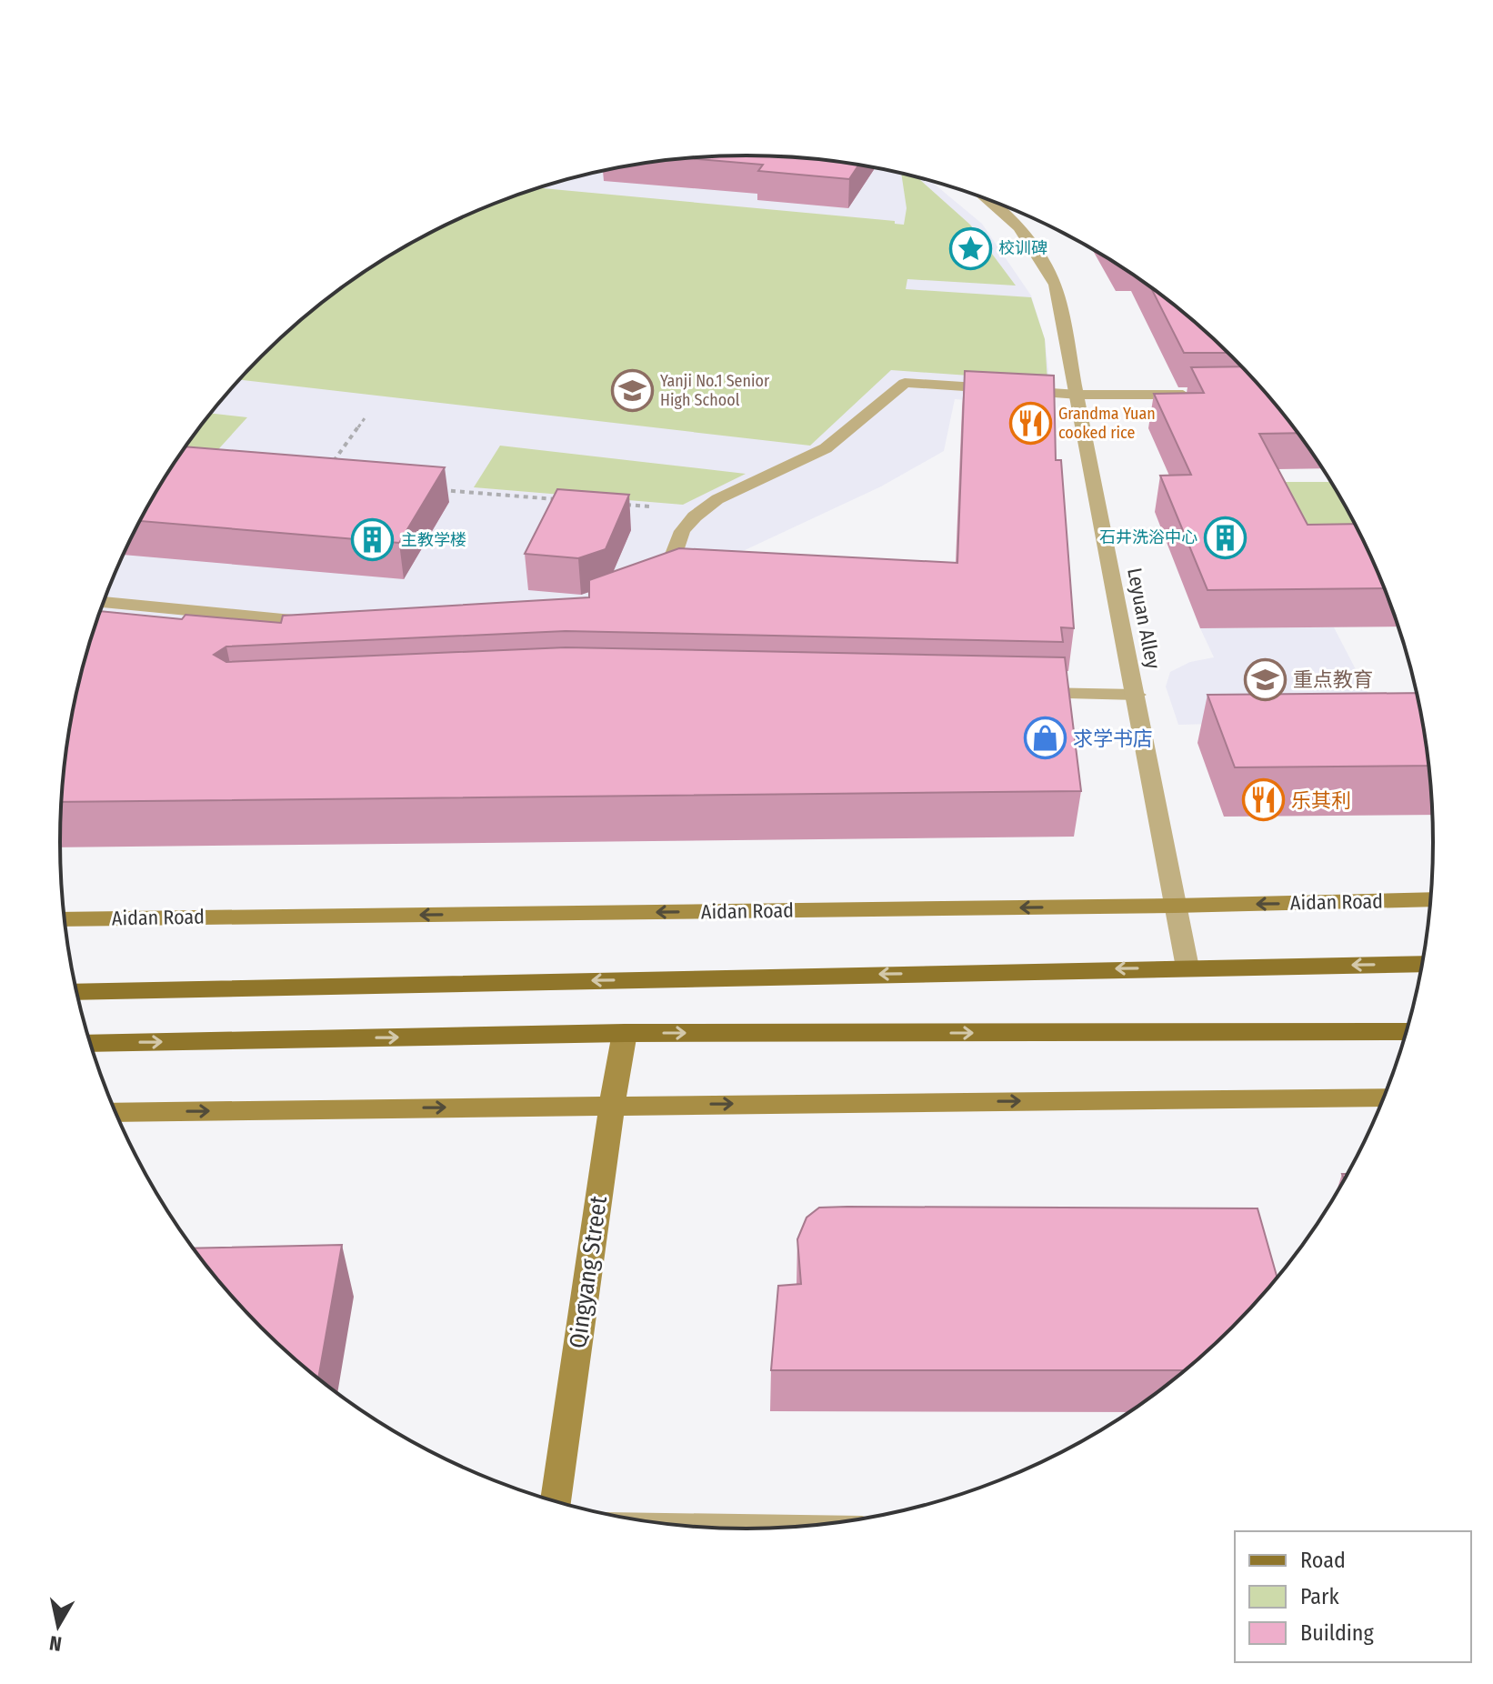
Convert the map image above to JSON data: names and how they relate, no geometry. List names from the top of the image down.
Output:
{
  "streets": {
    "street": ["Leyuan Alley", "Aidan Road", "Qingyang Street"]
  },
  "crossings": [
    ["Leyuan Alley", "Aidan Road"]
  ],
  "places": {
    "place": ["校训碑"],
    "school or university": ["Yanji No.1 Senior High School", "重点教育"],
    "restaurant": ["Grandma Yuan cooked rice", "乐其利"],
    "building": ["石井洗浴中心", "主教学楼"],
    "shop": ["求学书店"]
  },
  "legend": ["Road", "Park", "Building"],
  "north": "bottom"
}
